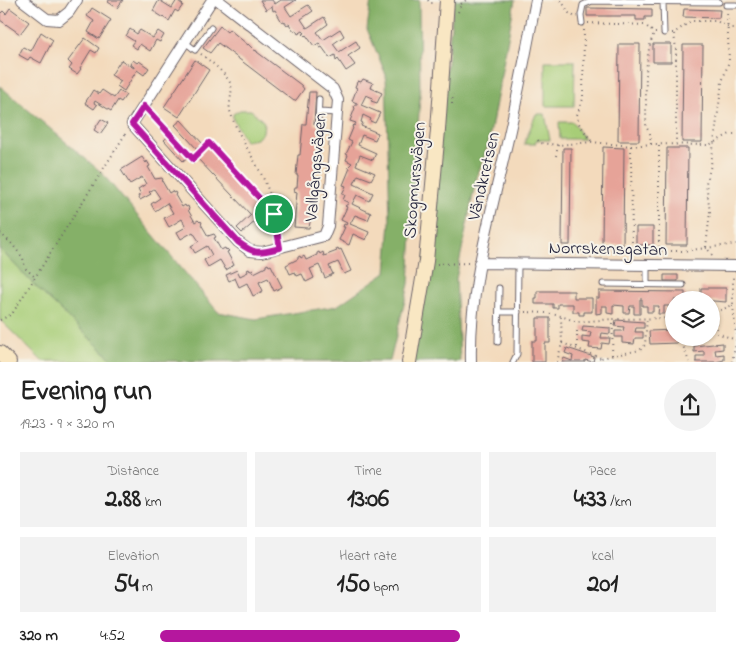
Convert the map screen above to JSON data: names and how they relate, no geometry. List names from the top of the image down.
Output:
{
  "streets": {
    "street": [
      "Vallgångsvägen",
      "Vändkretsen",
      "Skogmursvägen",
      "Norrskensgatan"
    ]
  },
  "crossings": [
    ["Vändkretsen", "Norrskensgatan"]
  ],
  "page": {
    "heading": ["Evening run", "19:23 · 9 × 320 m"],
    "stats": [
      ["Distance", "2.88 km"],
      ["Time", "13:06"],
      ["Pace", "4:33 /km"],
      ["Elevation", "54 m"],
      ["Heart rate", "150 bpm"],
      ["kcal", "201"]
    ],
    "list": [
      {
        "name": "320 m",
        "note": "4:52"
      }
    ]
  }
}
